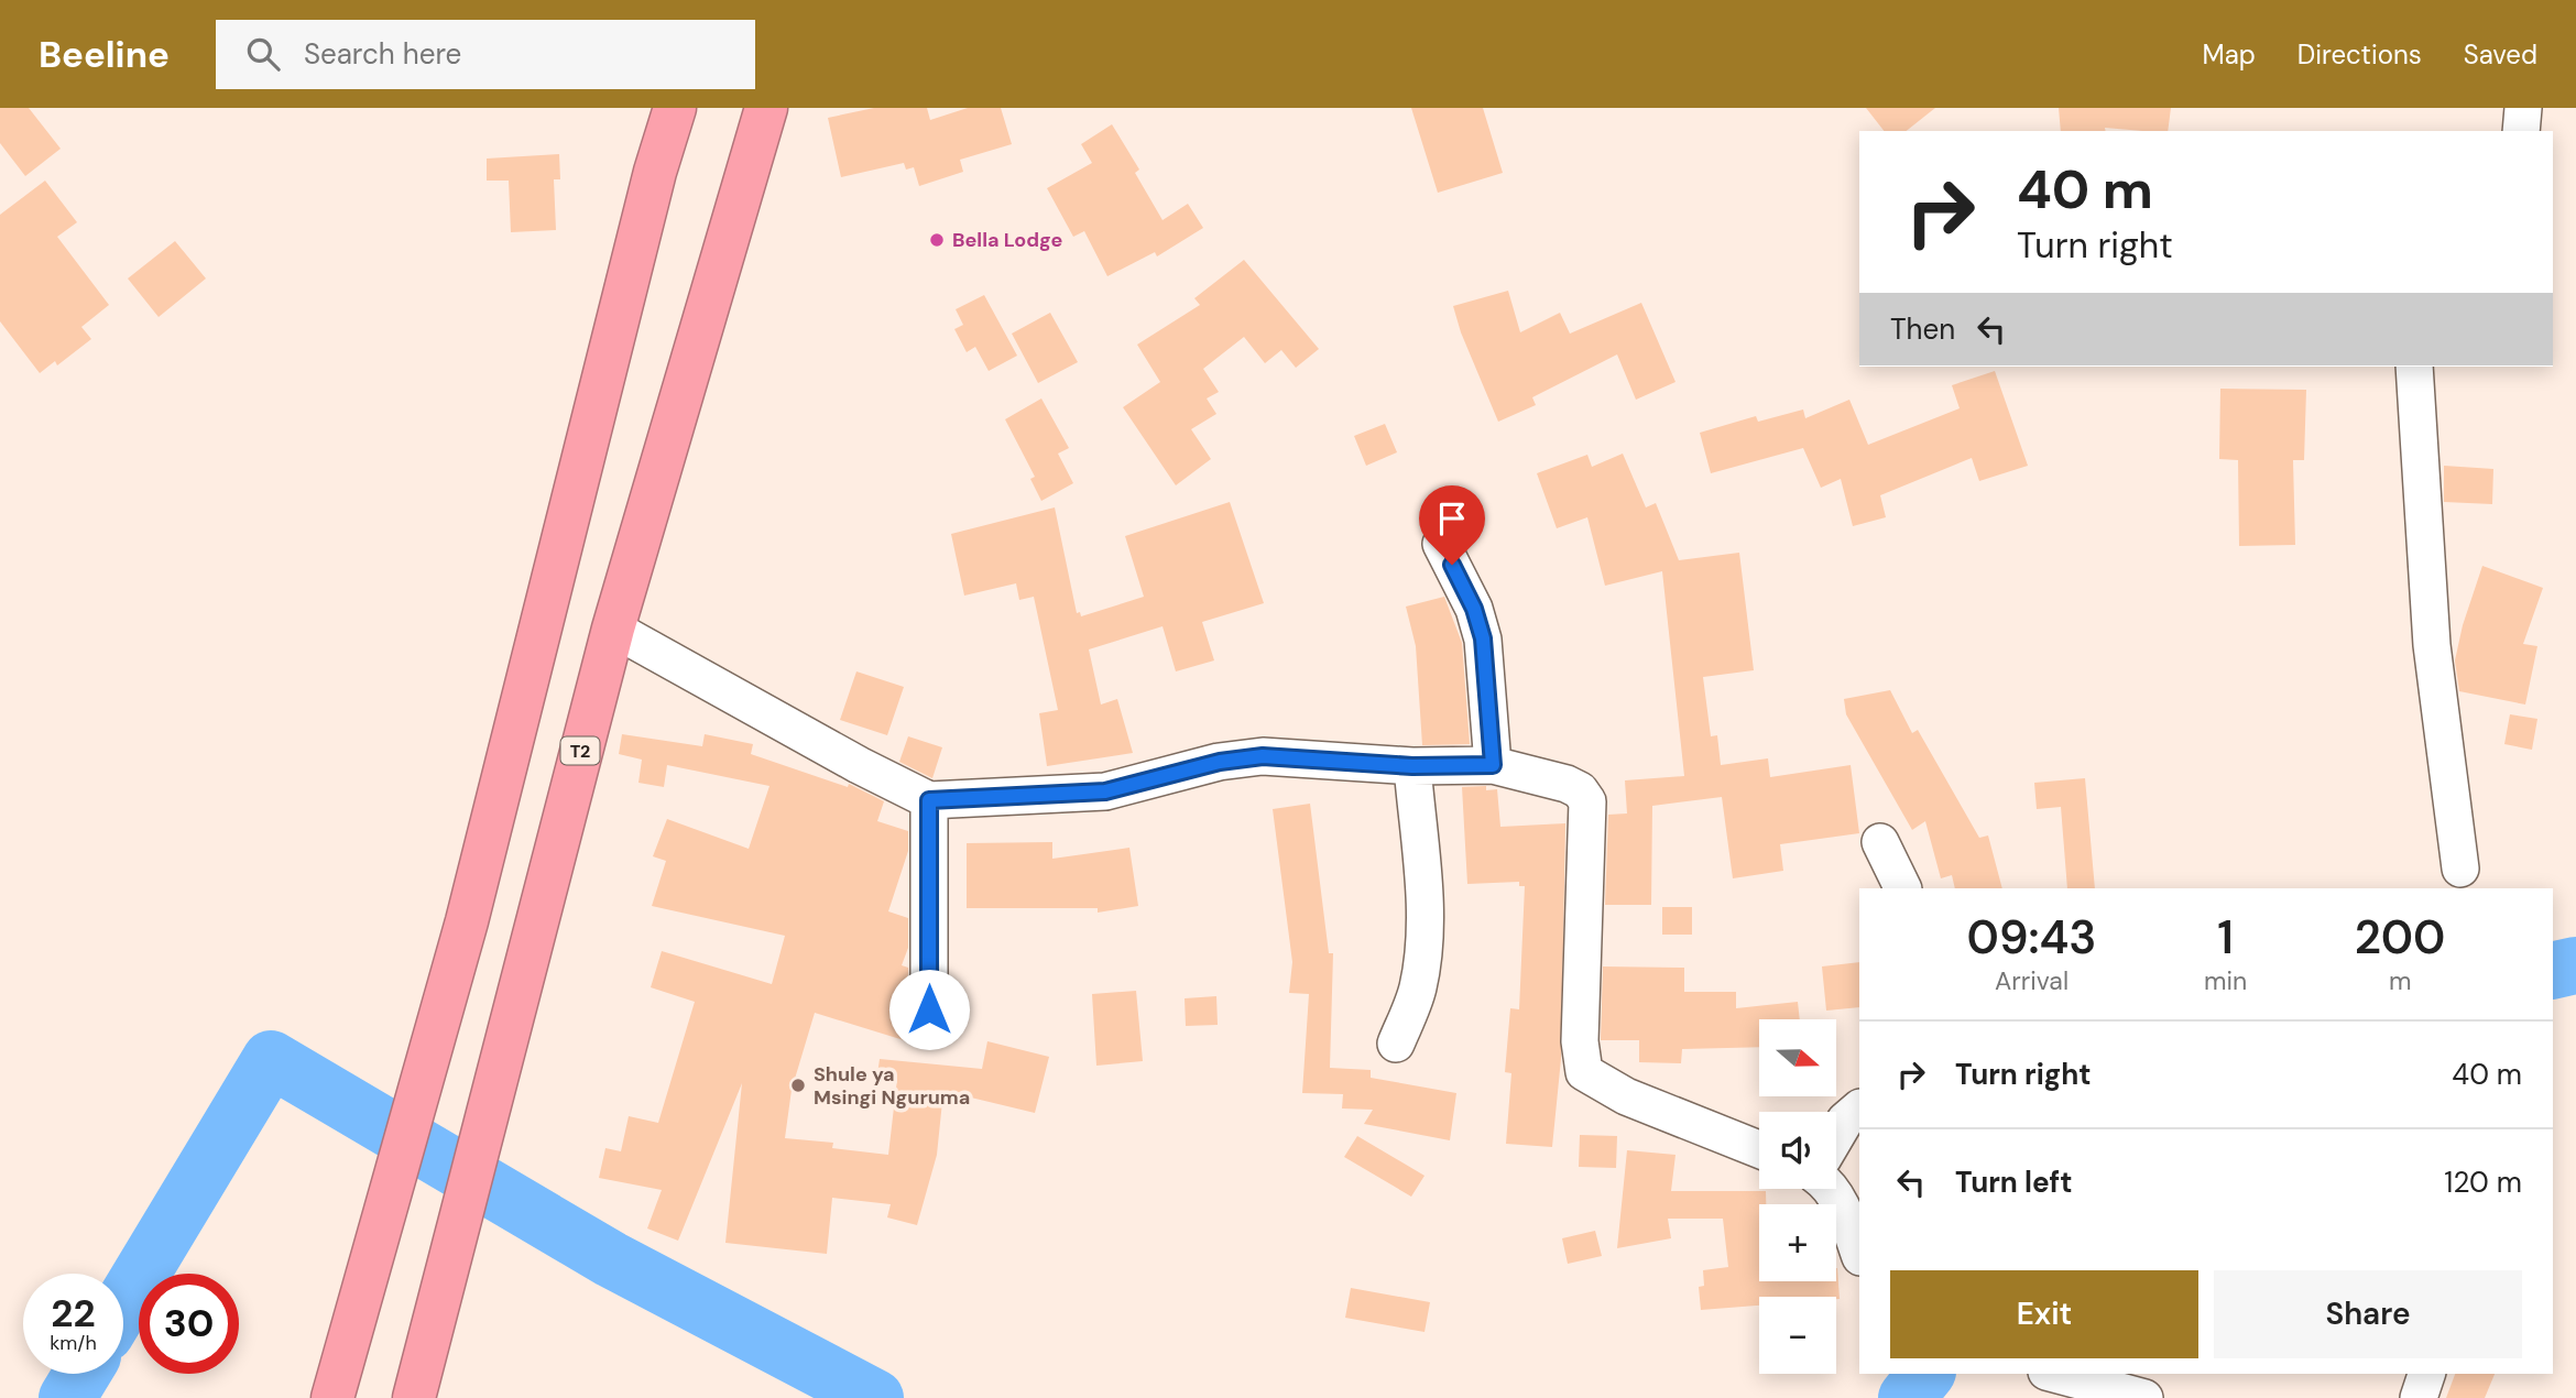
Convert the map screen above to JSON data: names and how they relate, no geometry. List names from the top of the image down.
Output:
{
  "streets": {
    "highway": ["T2"]
  },
  "places": ["Bella Lodge", "Shule ya Msingi Nguruma"],
  "north": "right",
  "page": {
    "header": "Beeline",
    "search": "Search here",
    "nav": ["Map", "Directions", "Saved"],
    "turn": ["40 m", "Turn right"],
    "then": "Then",
    "eta": [
      "09:43",
      "Arrival",
      "1",
      "min",
      "200",
      "m"
    ],
    "map_buttons": ["+", "−"],
    "list": [
      {
        "name": "Turn right",
        "value": "40 m"
      },
      {
        "name": "Turn left",
        "value": "120 m"
      }
    ],
    "buttons": ["Exit", "Share"],
    "speed": "22 km/h",
    "limit": "30"
  }
}
